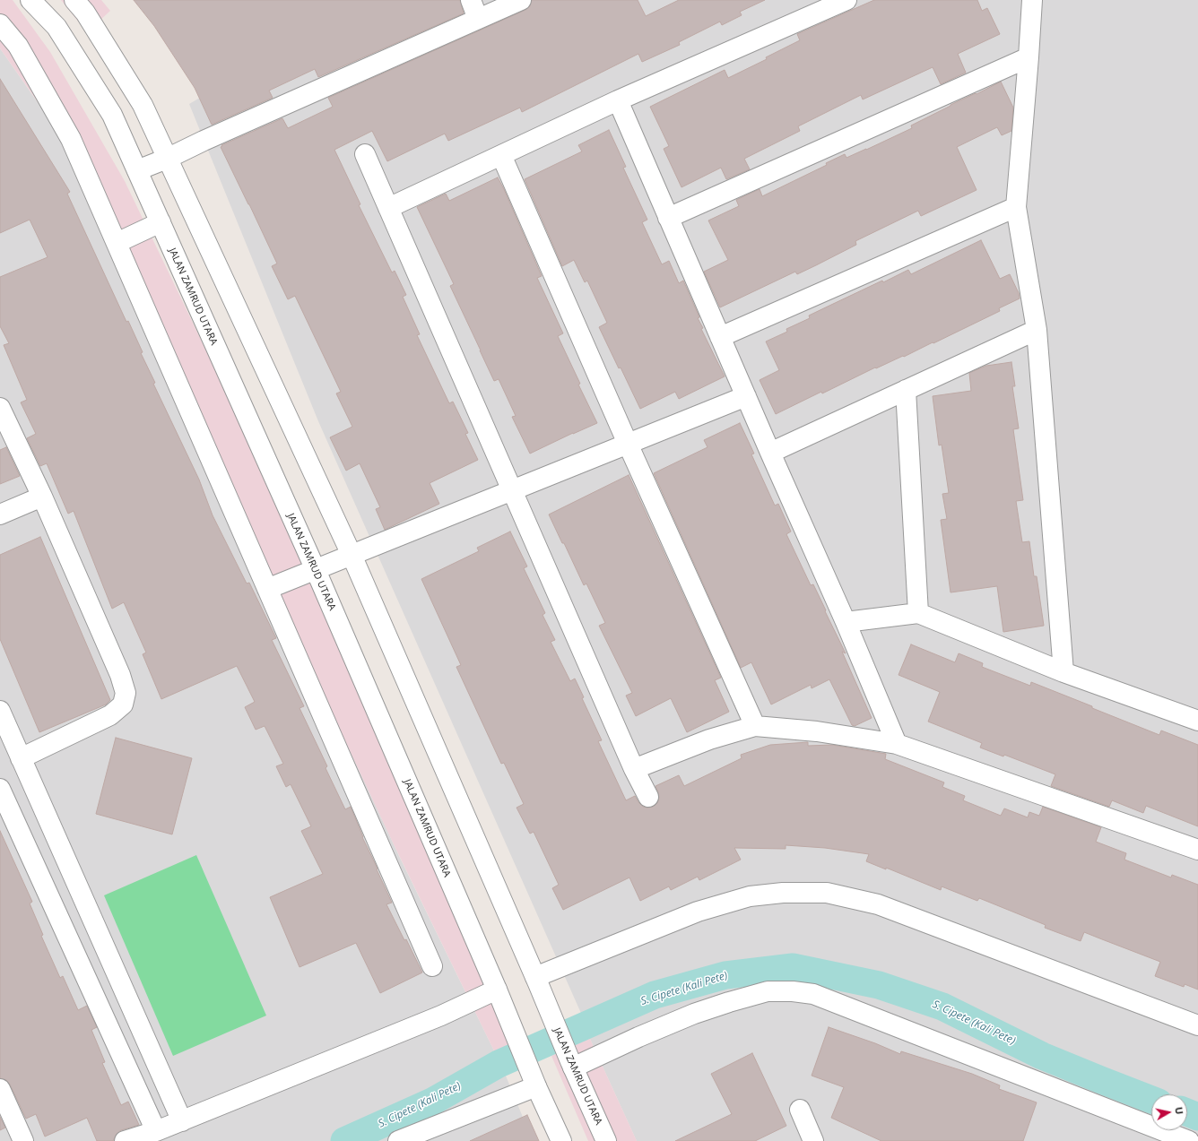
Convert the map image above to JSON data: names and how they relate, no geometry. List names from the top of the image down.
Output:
{
  "streets": {
    "street": ["JALAN ZAMRUD UTARA"]
  },
  "water": ["S. Cipete (Kali Pete)"],
  "north": "right"
}
